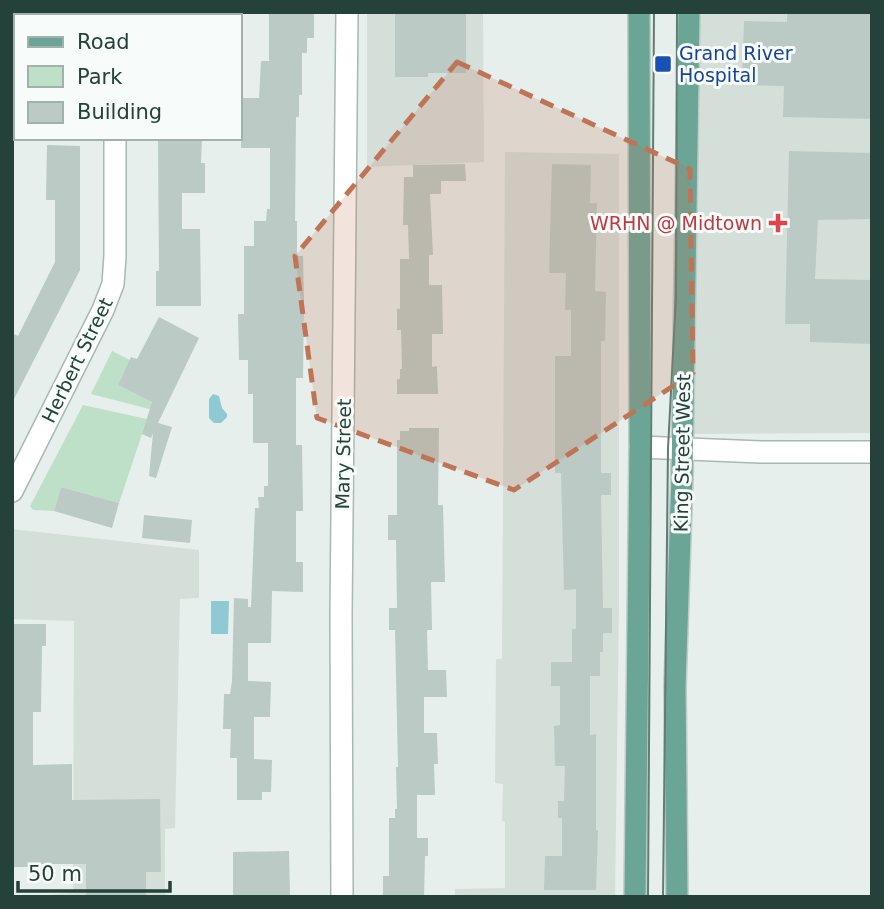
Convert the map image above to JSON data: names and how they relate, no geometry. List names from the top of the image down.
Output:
{
  "streets": {
    "main road": ["King Street West"],
    "street": ["Herbert Street", "Mary Street"]
  },
  "places": {
    "transit": ["Grand River Hospital"],
    "health": ["WRHN @ Midtown"]
  },
  "legend": ["Road", "Park", "Building"],
  "scale_bar": "50 m"
}
